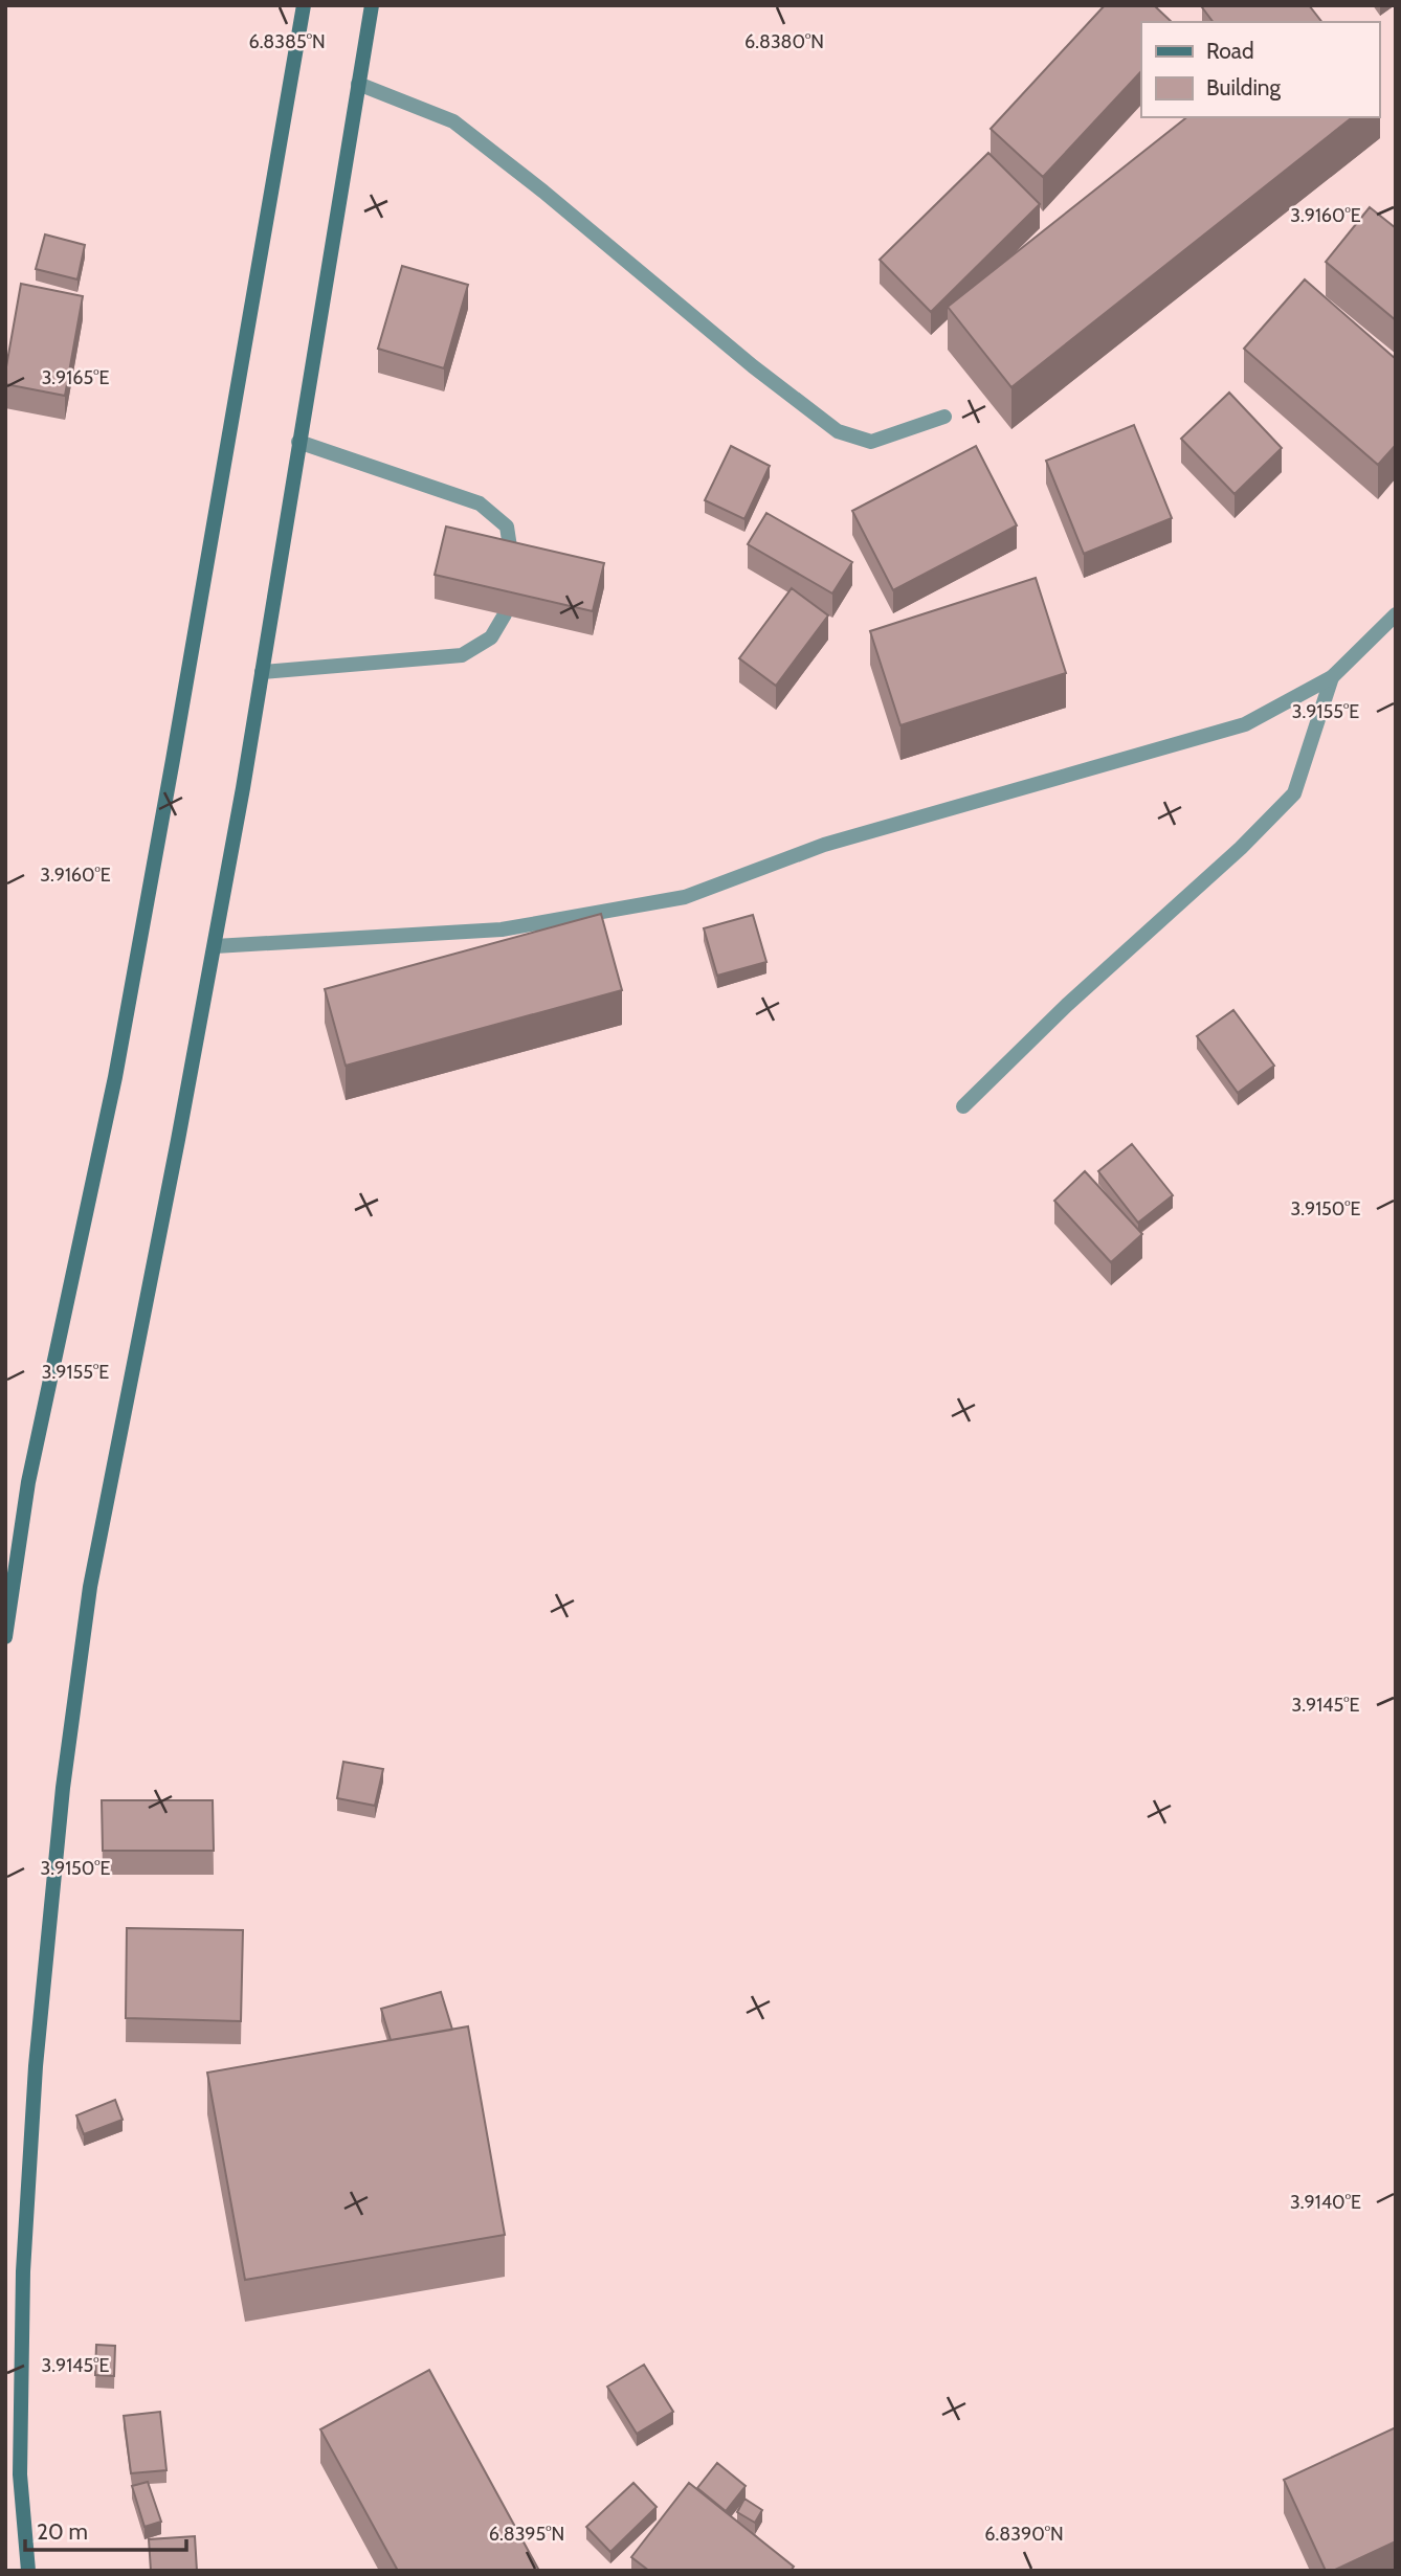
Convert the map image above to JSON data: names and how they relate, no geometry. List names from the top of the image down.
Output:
{
  "legend": ["Road", "Building"],
  "scale_bar": "20 m",
  "coordinates": [
    "6.8380°N",
    "6.8385°N",
    "3.9160°E",
    "3.9165°E",
    "3.9155°E",
    "3.9150°E",
    "3.9145°E",
    "3.9140°E",
    "6.8395°N",
    "6.8390°N"
  ]
}
